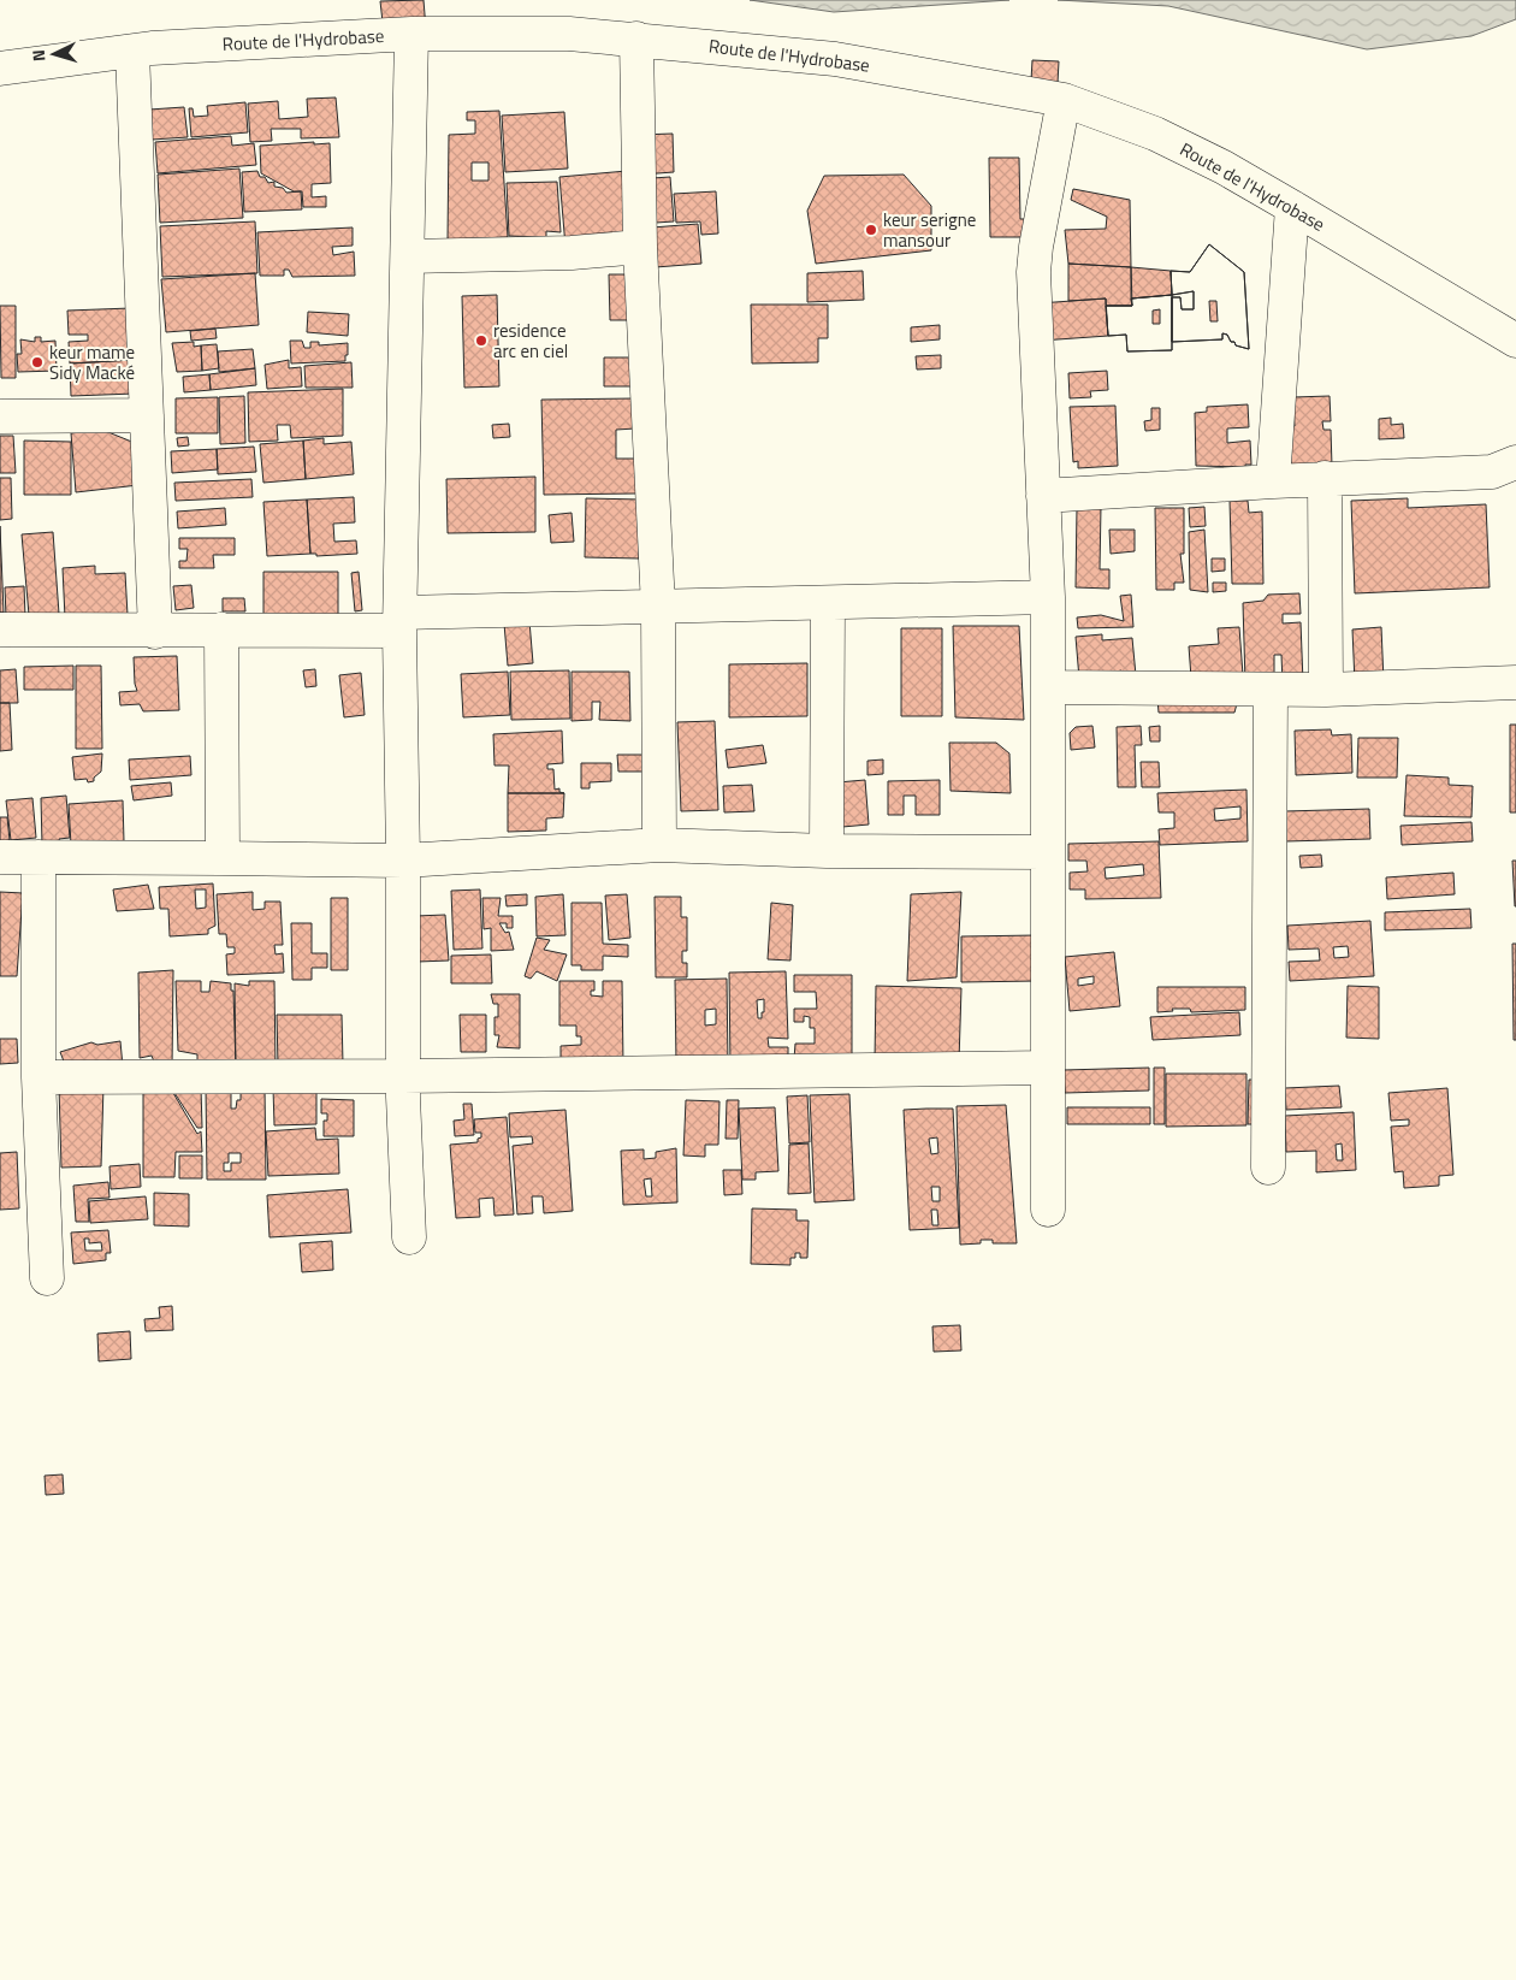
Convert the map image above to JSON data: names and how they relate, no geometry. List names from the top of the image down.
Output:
{
  "streets": {
    "street": ["Route de l'Hydrobase"]
  },
  "places": ["keur serigne mansour", "residence arc en ciel", "keur mame Sidy Macké"],
  "north": "left"
}
